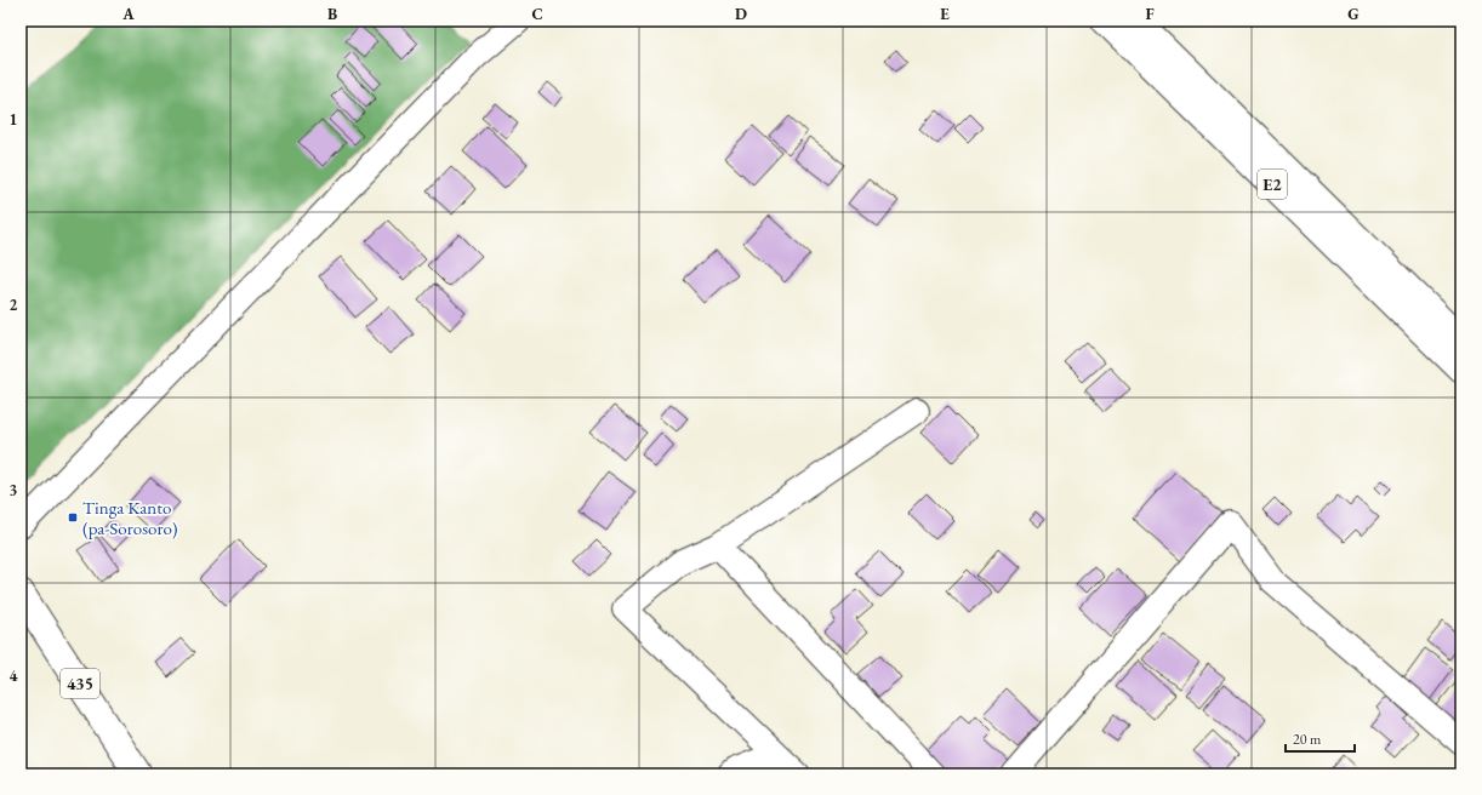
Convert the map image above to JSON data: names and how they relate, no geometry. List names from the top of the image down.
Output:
{
  "streets": {
    "main road": ["E2", "435"]
  },
  "places": {
    "transit": ["Tinga Kanto (pa-Sorosoro)"]
  },
  "scale_bar": "20 m",
  "grid": {
    "columns": [
      "A",
      "B",
      "C",
      "D",
      "E",
      "F",
      "G"
    ],
    "rows": [
      "1",
      "2",
      "3",
      "4"
    ]
  }
}
